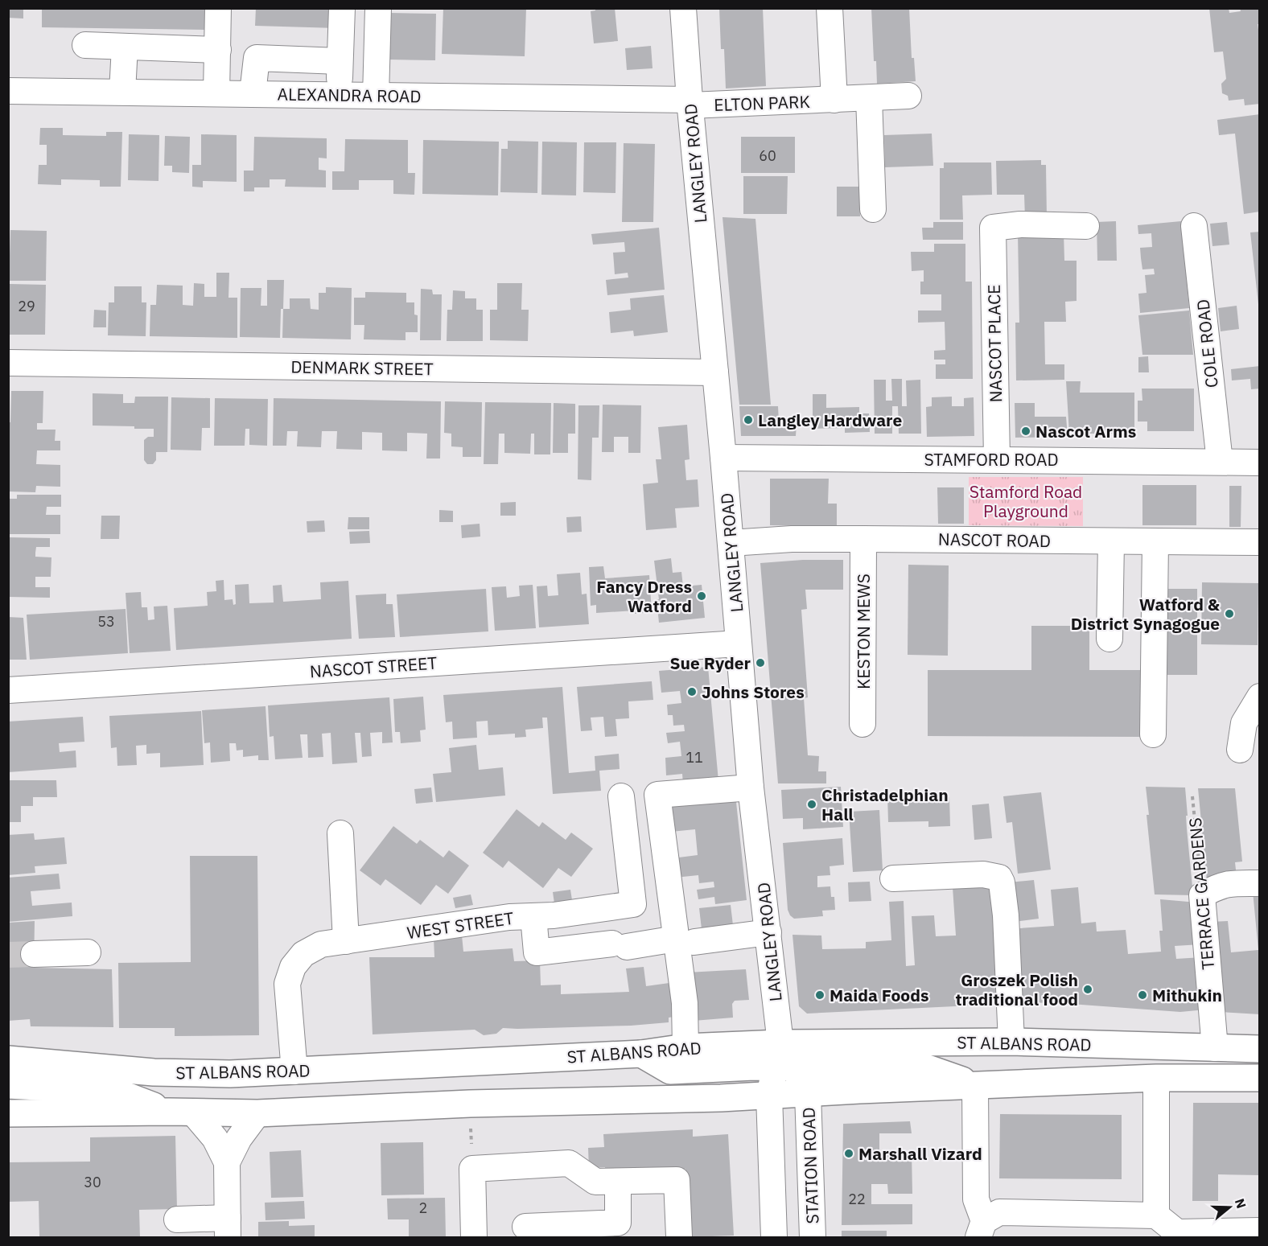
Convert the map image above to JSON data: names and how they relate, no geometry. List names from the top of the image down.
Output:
{
  "streets": {
    "main road": ["ST ALBANS ROAD"],
    "street": [
      "ALEXANDRA ROAD",
      "ELTON PARK",
      "LANGLEY ROAD",
      "NASCOT PLACE",
      "COLE ROAD",
      "DENMARK STREET",
      "STAMFORD ROAD",
      "NASCOT ROAD",
      "KESTON MEWS",
      "NASCOT STREET",
      "TERRACE GARDENS",
      "WEST STREET",
      "STATION ROAD"
    ]
  },
  "crossings": [
    ["ALEXANDRA ROAD", "ELTON PARK"],
    ["ALEXANDRA ROAD", "LANGLEY ROAD"],
    ["ELTON PARK", "LANGLEY ROAD"],
    ["LANGLEY ROAD", "DENMARK STREET"],
    ["LANGLEY ROAD", "STAMFORD ROAD"],
    ["LANGLEY ROAD", "NASCOT ROAD"],
    ["LANGLEY ROAD", "NASCOT STREET"],
    ["LANGLEY ROAD", "ST ALBANS ROAD"],
    ["LANGLEY ROAD", "STATION ROAD"],
    ["NASCOT PLACE", "STAMFORD ROAD"],
    ["COLE ROAD", "STAMFORD ROAD"],
    ["NASCOT ROAD", "KESTON MEWS"],
    ["TERRACE GARDENS", "ST ALBANS ROAD"],
    ["WEST STREET", "ST ALBANS ROAD"],
    ["ST ALBANS ROAD", "STATION ROAD"]
  ],
  "parks": ["Stamford Road Playground"],
  "places": [
    "Langley Hardware",
    "Nascot Arms",
    "Fancy Dress Watford",
    "Watford & District Synagogue",
    "Sue Ryder",
    "Johns Stores",
    "Christadelphian Hall",
    "Groszek Polish traditional food",
    "Maida Foods",
    "Mithukin",
    "Marshall Vizard"
  ],
  "house_numbers": [
    "60",
    "29",
    "53",
    "11",
    "30",
    "22",
    "2"
  ],
  "north": "right"
}
